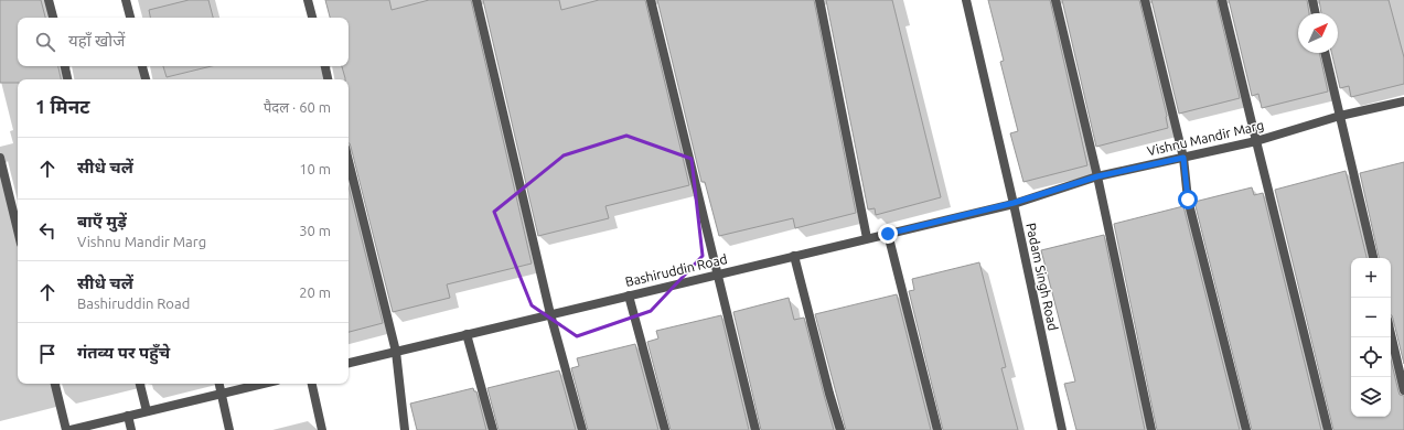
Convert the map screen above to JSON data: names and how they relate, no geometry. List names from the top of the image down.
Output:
{
  "streets": {
    "street": ["Vishnu Mandir Marg", "Bashiruddin Road", "Padam Singh Road"]
  },
  "crossings": [
    ["Vishnu Mandir Marg", "Bashiruddin Road"],
    ["Vishnu Mandir Marg", "Padam Singh Road"],
    ["Bashiruddin Road", "Padam Singh Road"]
  ],
  "north": "top right",
  "page": {
    "search": "यहाँ खोजें",
    "heading": ["1 मिनट", "पैदल · 60 m"],
    "list": [
      ["सीधे चलें", "10 m"],
      ["बाएँ मुड़ें", "Vishnu Mandir Marg", "30 m"],
      ["सीधे चलें", "Bashiruddin Road", "20 m"],
      "गंतव्य पर पहुँचे"
    ],
    "map_buttons": ["+", "−"]
  }
}
